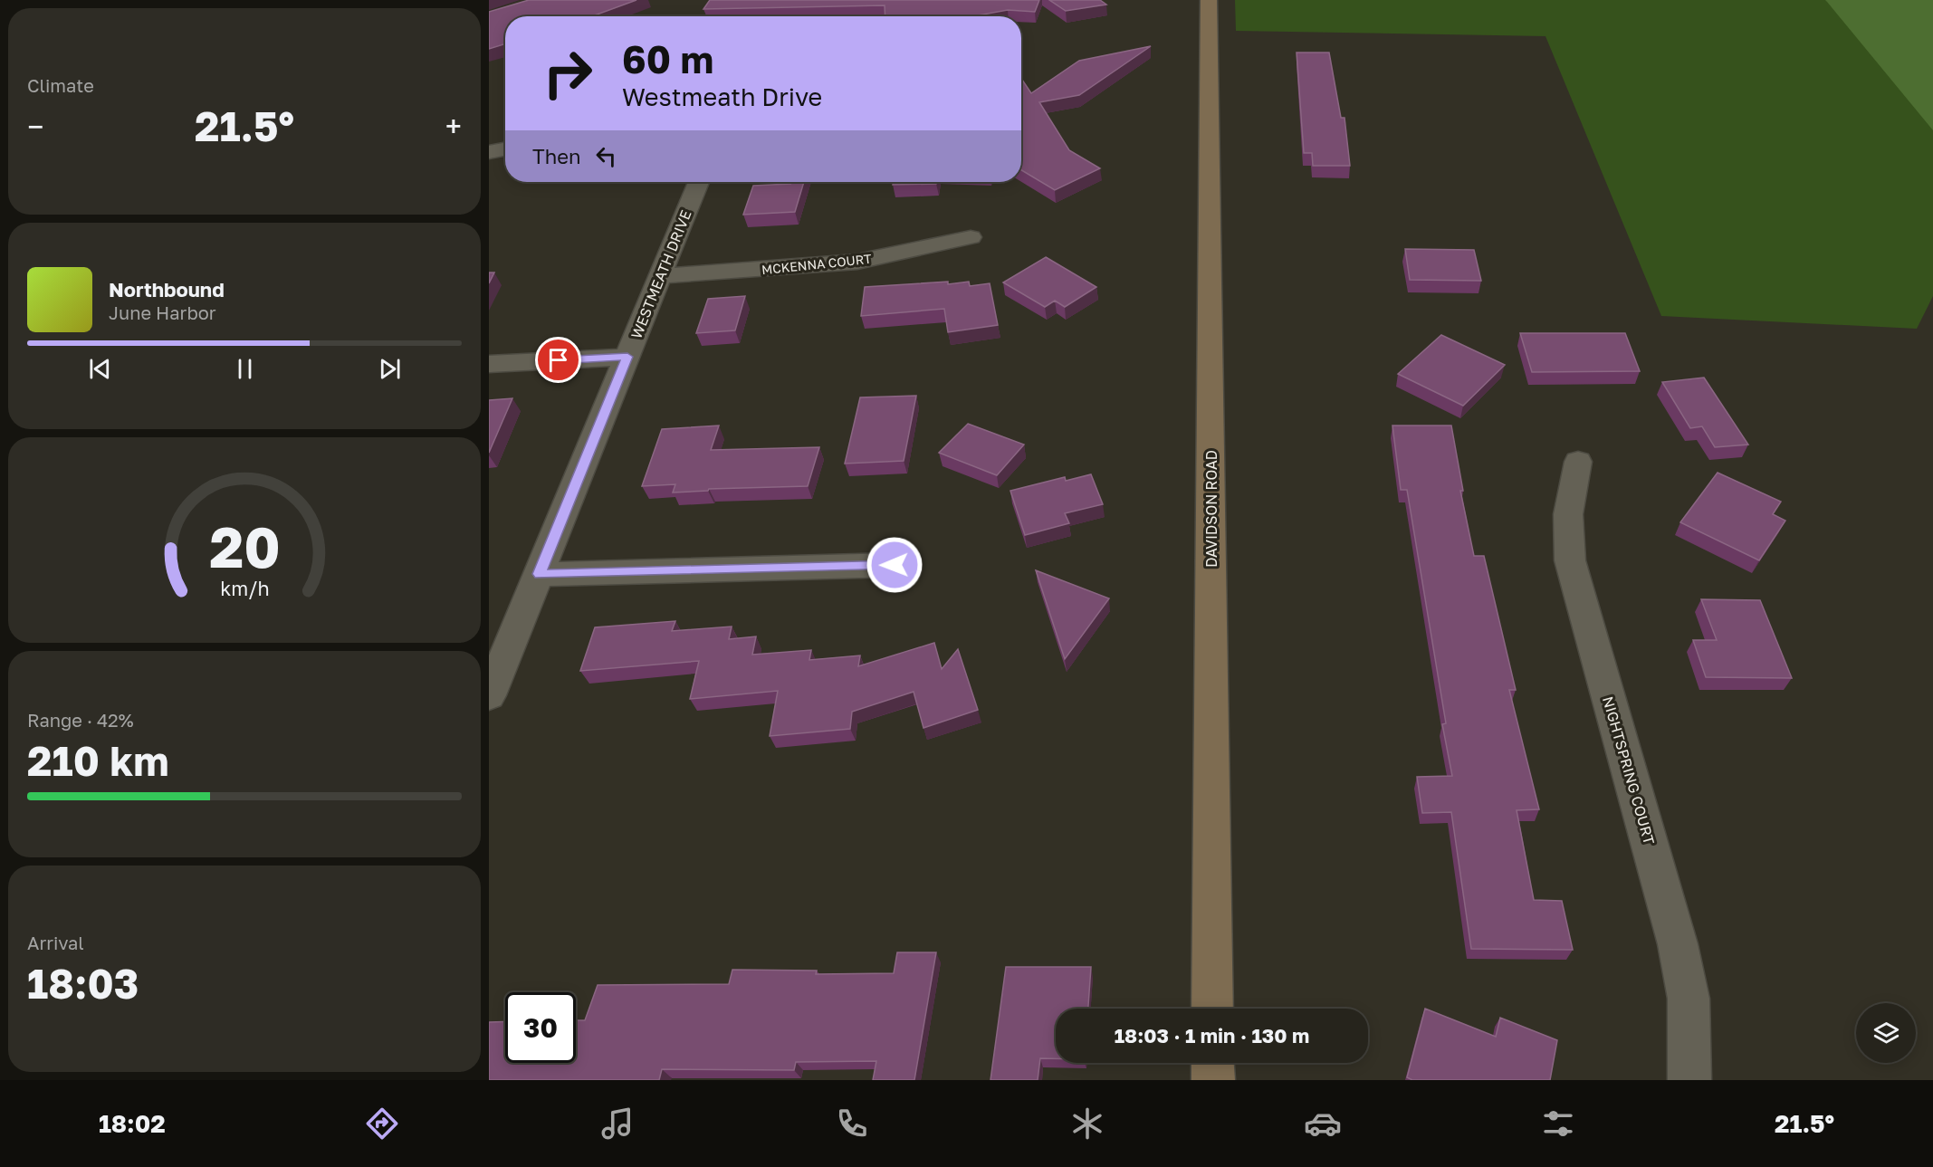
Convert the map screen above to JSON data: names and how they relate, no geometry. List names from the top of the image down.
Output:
{
  "streets": {
    "main road": ["DAVIDSON ROAD"],
    "street": ["MCKENNA COURT", "WESTMEATH DRIVE", "NIGHTSPRING COURT"]
  },
  "crossings": [
    ["MCKENNA COURT", "WESTMEATH DRIVE"]
  ],
  "page": {
    "tile": [
      "Climate",
      ["Range · 42%", "210 km"],
      ["Arrival", "18:03"]
    ],
    "turn": ["60 m", "Westmeath Drive"],
    "heat": ["−", "21.5°", "+"],
    "then": "Then",
    "song": ["Northbound", "June Harbor"],
    "limit": "30",
    "trip": "18:03 · 1 min · 130 m",
    "tabs": ["18:02", "21.5°"],
    "gauge": ["20", "km/h"]
  }
}
